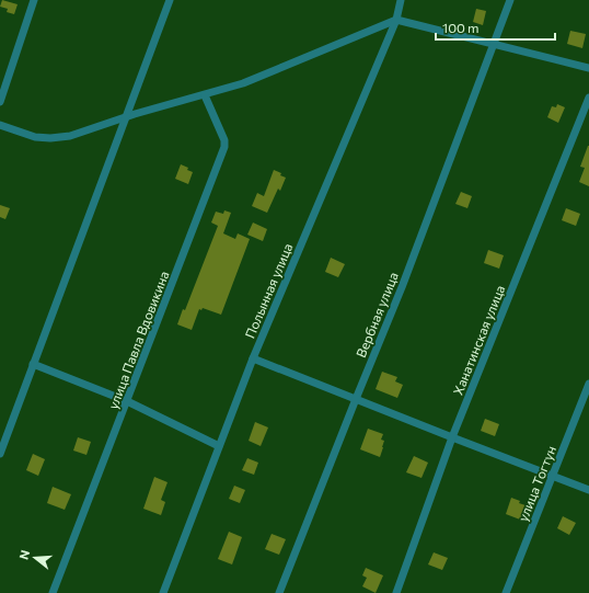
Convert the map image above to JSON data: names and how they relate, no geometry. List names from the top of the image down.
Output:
{
  "streets": {
    "street": [
      "Полынная улица",
      "Вербная улица",
      "улица Павла Вдовикина",
      "Ханатинская улица",
      "улица Тогтун"
    ]
  },
  "scale_bar": "100 m",
  "north": "left"
}
